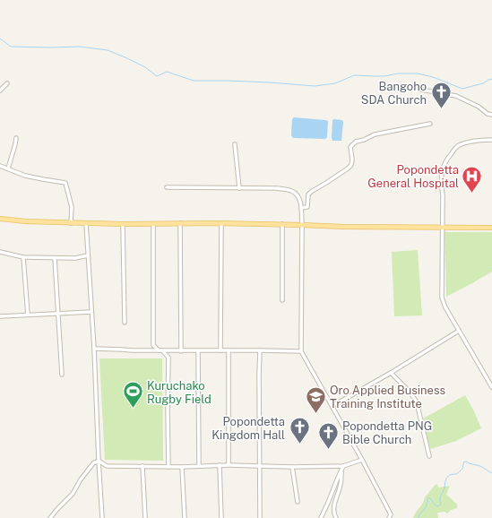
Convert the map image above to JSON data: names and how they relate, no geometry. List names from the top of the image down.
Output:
{
  "places": {
    "church": ["Bangoho SDA Church", "Popondetta Kingdom Hall", "Popondetta PNG Bible Church"],
    "hospital": ["Popondetta General Hospital"],
    "sports": ["Kuruchako Rugby Field"],
    "school or university": ["Oro Applied Business Training Institute"]
  }
}
